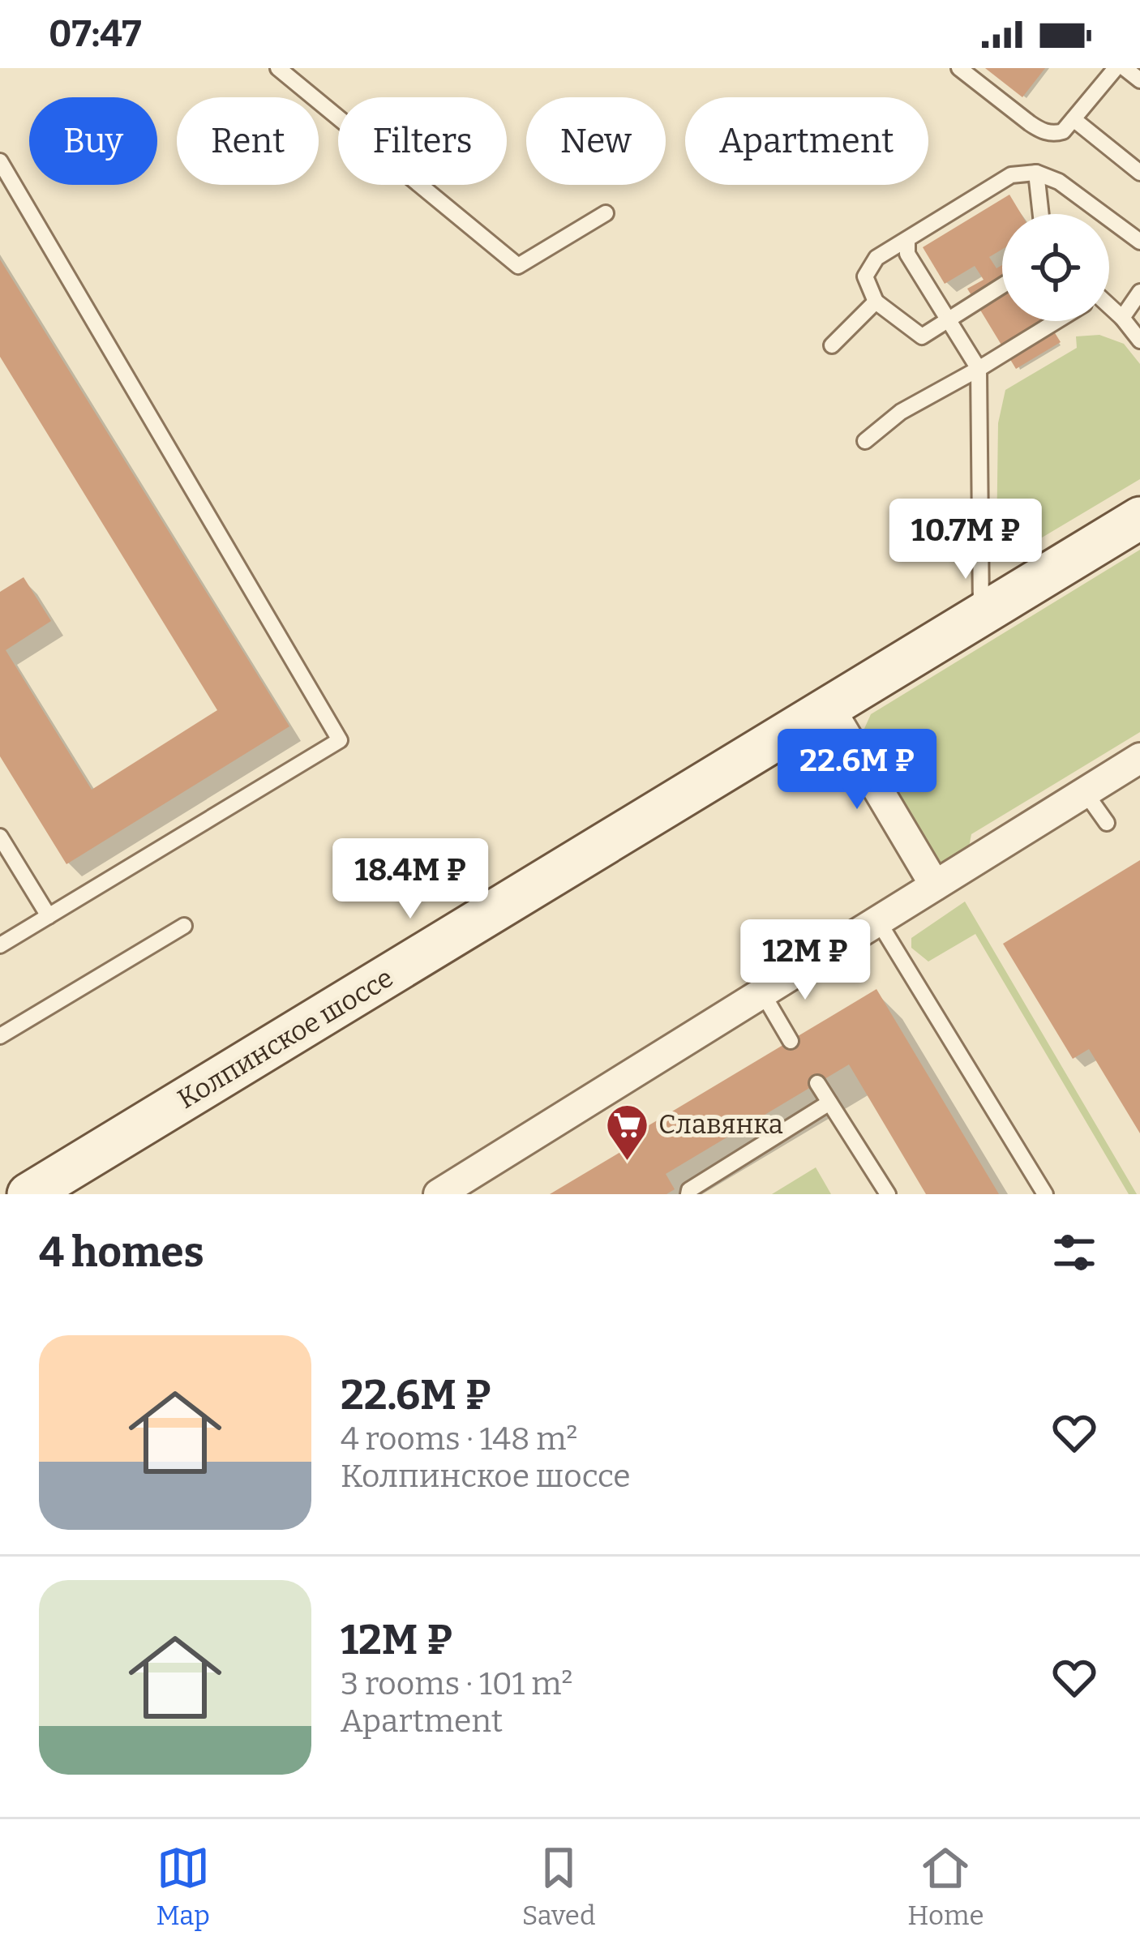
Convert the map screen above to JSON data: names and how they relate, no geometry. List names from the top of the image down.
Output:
{
  "streets": {
    "main road": ["Колпинское шоссе"]
  },
  "places": {
    "supermarket": ["Славянка"]
  },
  "page": {
    "status": "07:47",
    "chip": [
      "Buy",
      "Rent",
      "Filters",
      "New",
      "Apartment"
    ],
    "price": [
      "10.7M ₽",
      "22.6M ₽",
      "18.4M ₽",
      "12M ₽"
    ],
    "heading": "4 homes",
    "list": [
      {
        "name": "22.6M ₽",
        "note": "4 rooms · 148 m² · Колпинское шоссе"
      },
      {
        "name": "12M ₽",
        "note": "3 rooms · 101 m² · Apartment"
      }
    ],
    "tabs": ["Map", "Saved", "Home"]
  }
}
